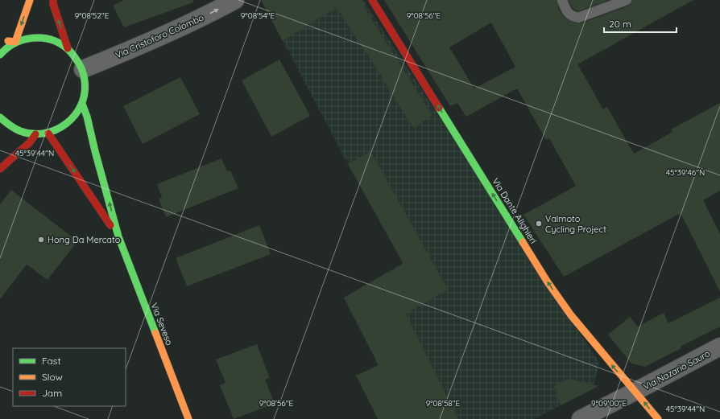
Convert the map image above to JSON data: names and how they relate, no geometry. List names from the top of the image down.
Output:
{
  "streets": {
    "street": [
      "Via Cristoforo Colombo",
      "Via Dante Alighieri",
      "Via Seveso",
      "Via Nazario Sauro"
    ]
  },
  "crossings": [
    ["Via Dante Alighieri", "Via Nazario Sauro"]
  ],
  "one_way": ["Via Cristoforo Colombo", "Via Dante Alighieri"],
  "places": ["Valmoto Cycling Project", "Hong Da Mercato"],
  "legend": ["Fast", "Slow", "Jam"],
  "scale_bar": "20 m",
  "coordinates": [
    "9°08'52\"E",
    "9°08'54\"E",
    "9°08'56\"E",
    "45°39'44\"N",
    "45°39'46\"N",
    "9°08'58\"E",
    "9°09'00\"E"
  ]
}
